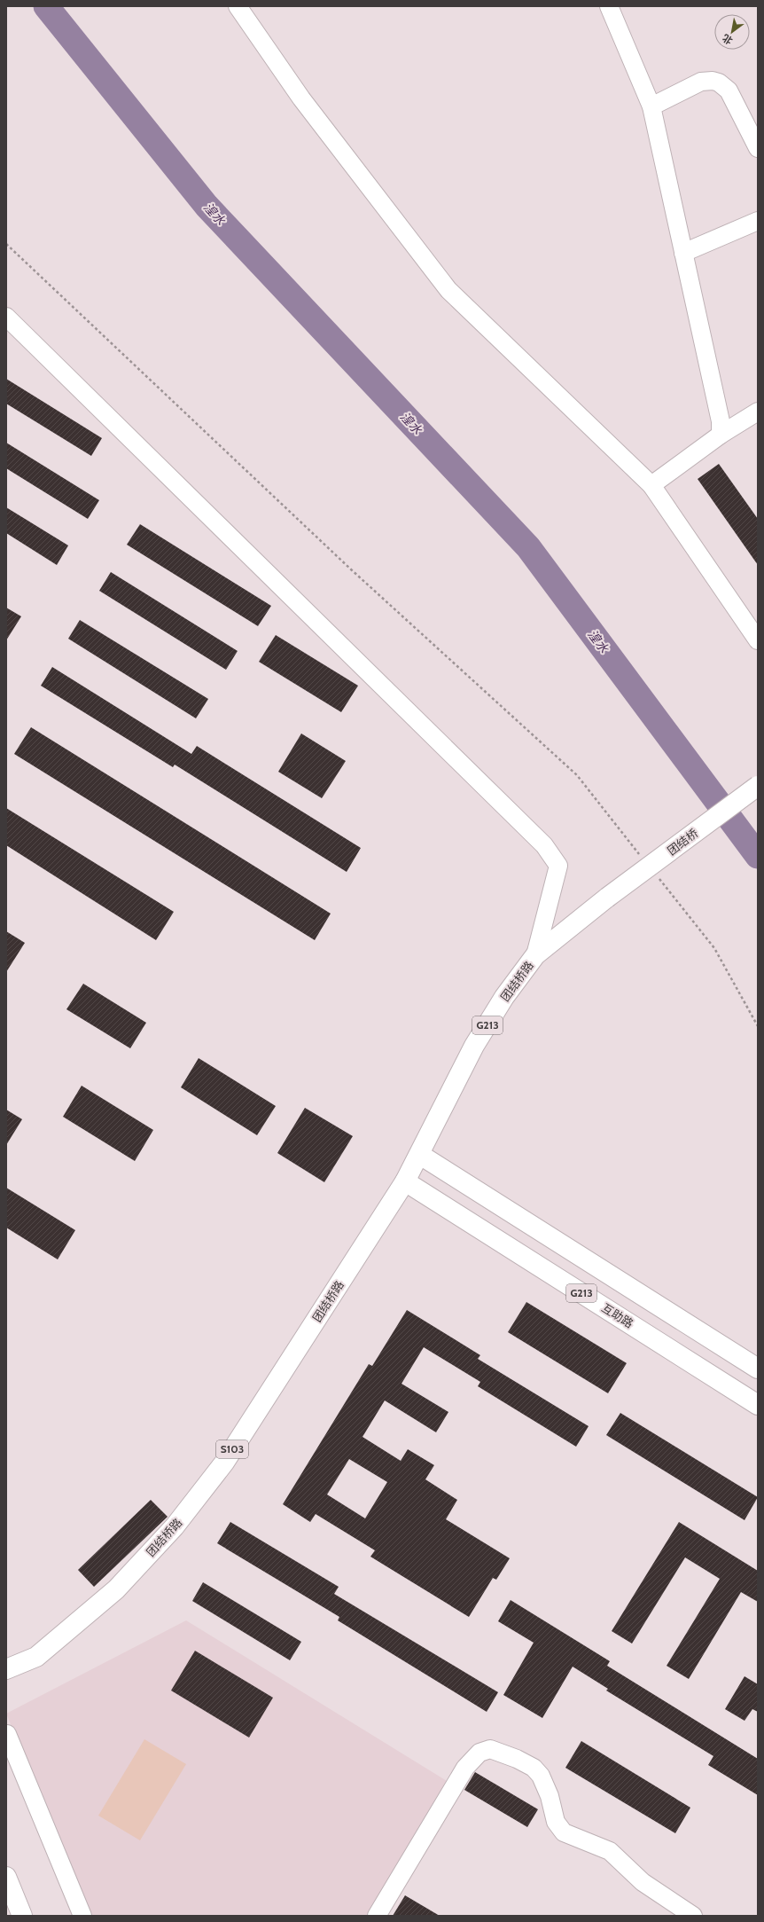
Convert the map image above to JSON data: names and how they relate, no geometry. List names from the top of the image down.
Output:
{
  "streets": {
    "main road": [
      "团结桥",
      "团结桥路",
      "G213",
      "互助路",
      "S103"
    ]
  },
  "crossings": [
    ["团结桥", "团结桥路"],
    ["团结桥路", "G213"],
    ["团结桥路", "互助路"]
  ],
  "water": ["湟水"],
  "north": "bottom left"
}
